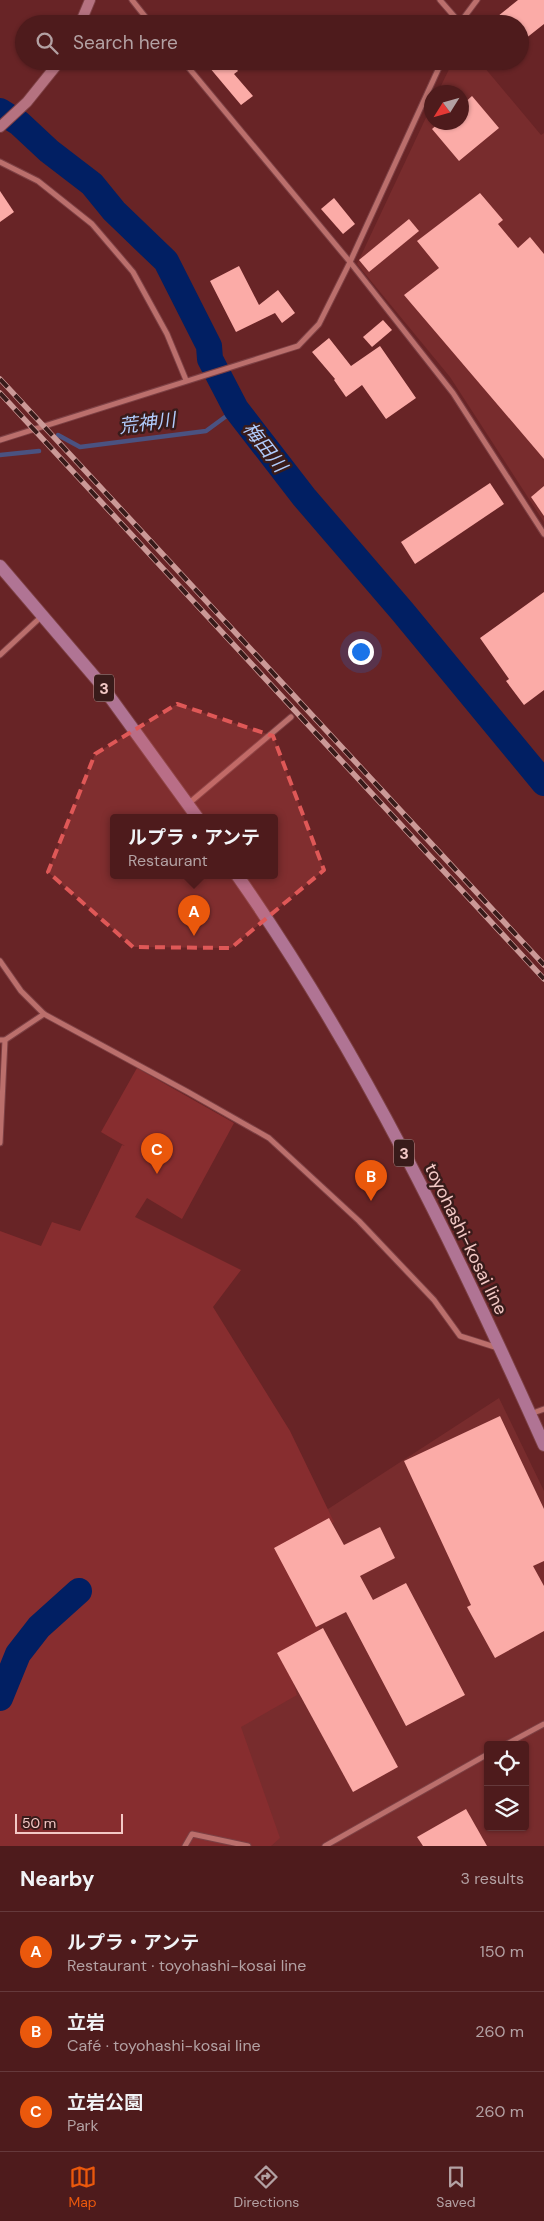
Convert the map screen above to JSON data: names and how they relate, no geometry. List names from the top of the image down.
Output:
{
  "streets": {
    "main road": ["3", "toyohashi-kosai line"]
  },
  "water": ["荒神川", "梅田川"],
  "scale_bar": "50 m",
  "north": "bottom left",
  "page": {
    "search": "Search here",
    "popup": ["ルプラ・アンテ", "Restaurant"],
    "pins": ["A", "C", "B"],
    "scale": "50 m",
    "heading": ["Nearby", "3 results"],
    "list": [
      {
        "mark": "A",
        "name": "ルプラ・アンテ",
        "note": "Restaurant · toyohashi-kosai line",
        "value": "150 m"
      },
      {
        "mark": "B",
        "name": "立岩",
        "note": "Café · toyohashi-kosai line",
        "value": "260 m"
      },
      {
        "mark": "C",
        "name": "立岩公園",
        "note": "Park",
        "value": "260 m"
      }
    ],
    "nav": ["Map", "Directions", "Saved"]
  }
}
